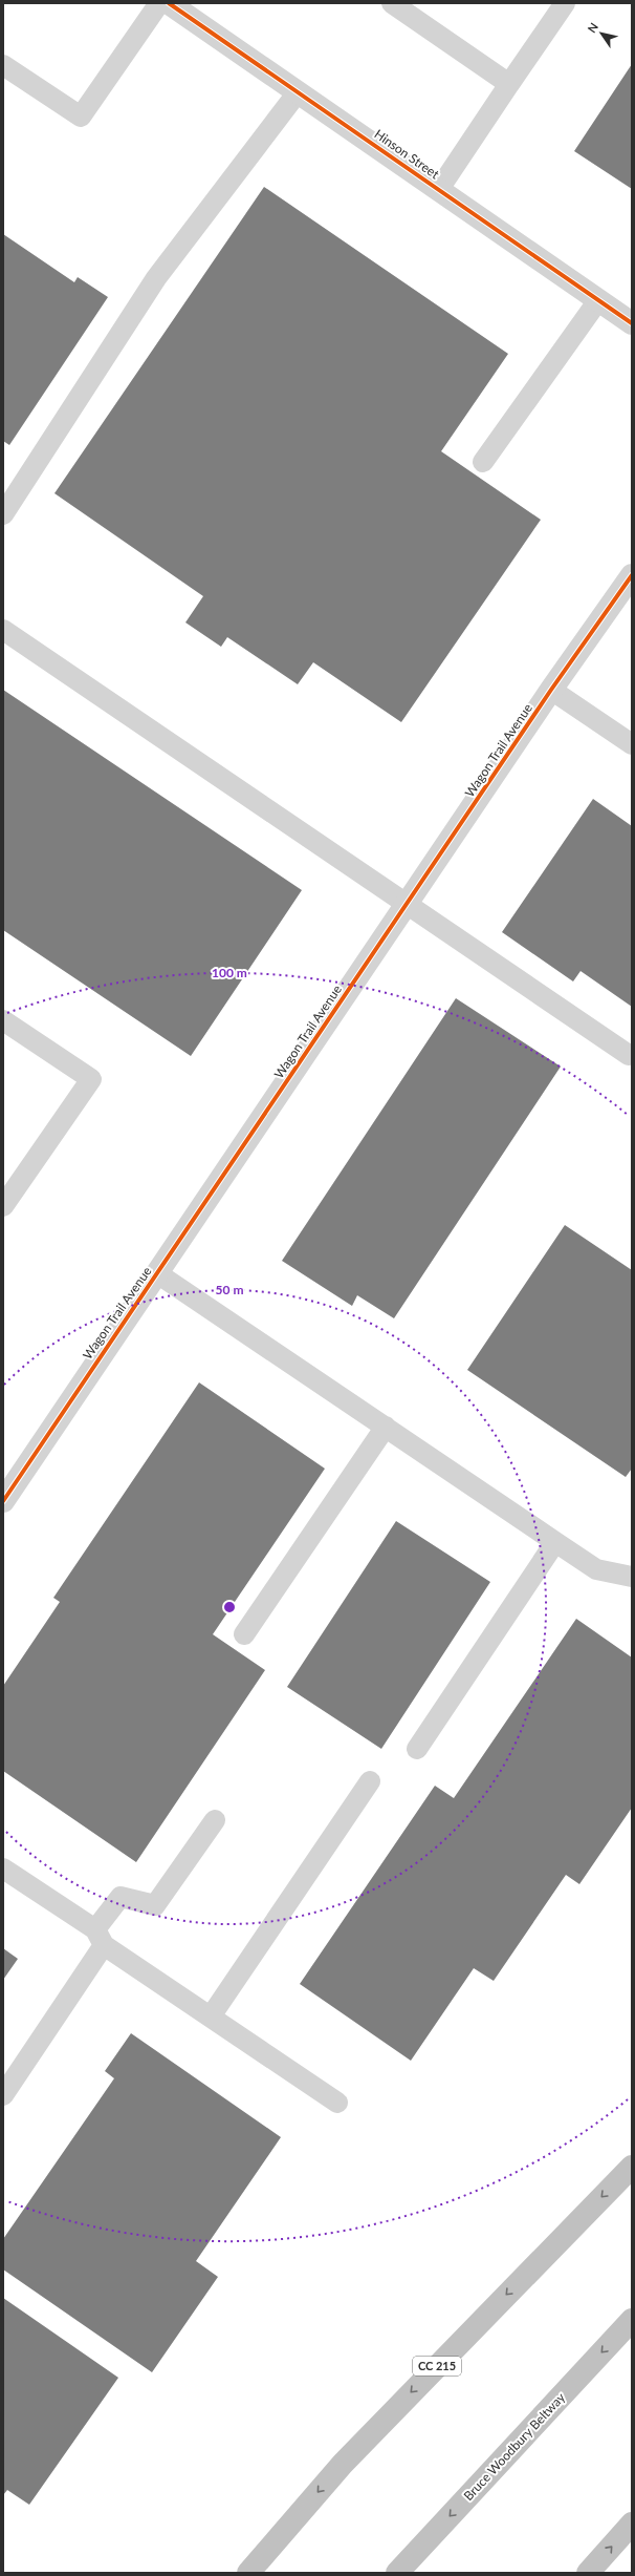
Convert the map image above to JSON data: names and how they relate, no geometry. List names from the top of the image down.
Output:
{
  "streets": {
    "highway": ["CC 215", "Bruce Woodbury Beltway"],
    "street": ["Hinson Street", "Wagon Trail Avenue"]
  },
  "north": "top left",
  "rings": ["100 m", "50 m"]
}
